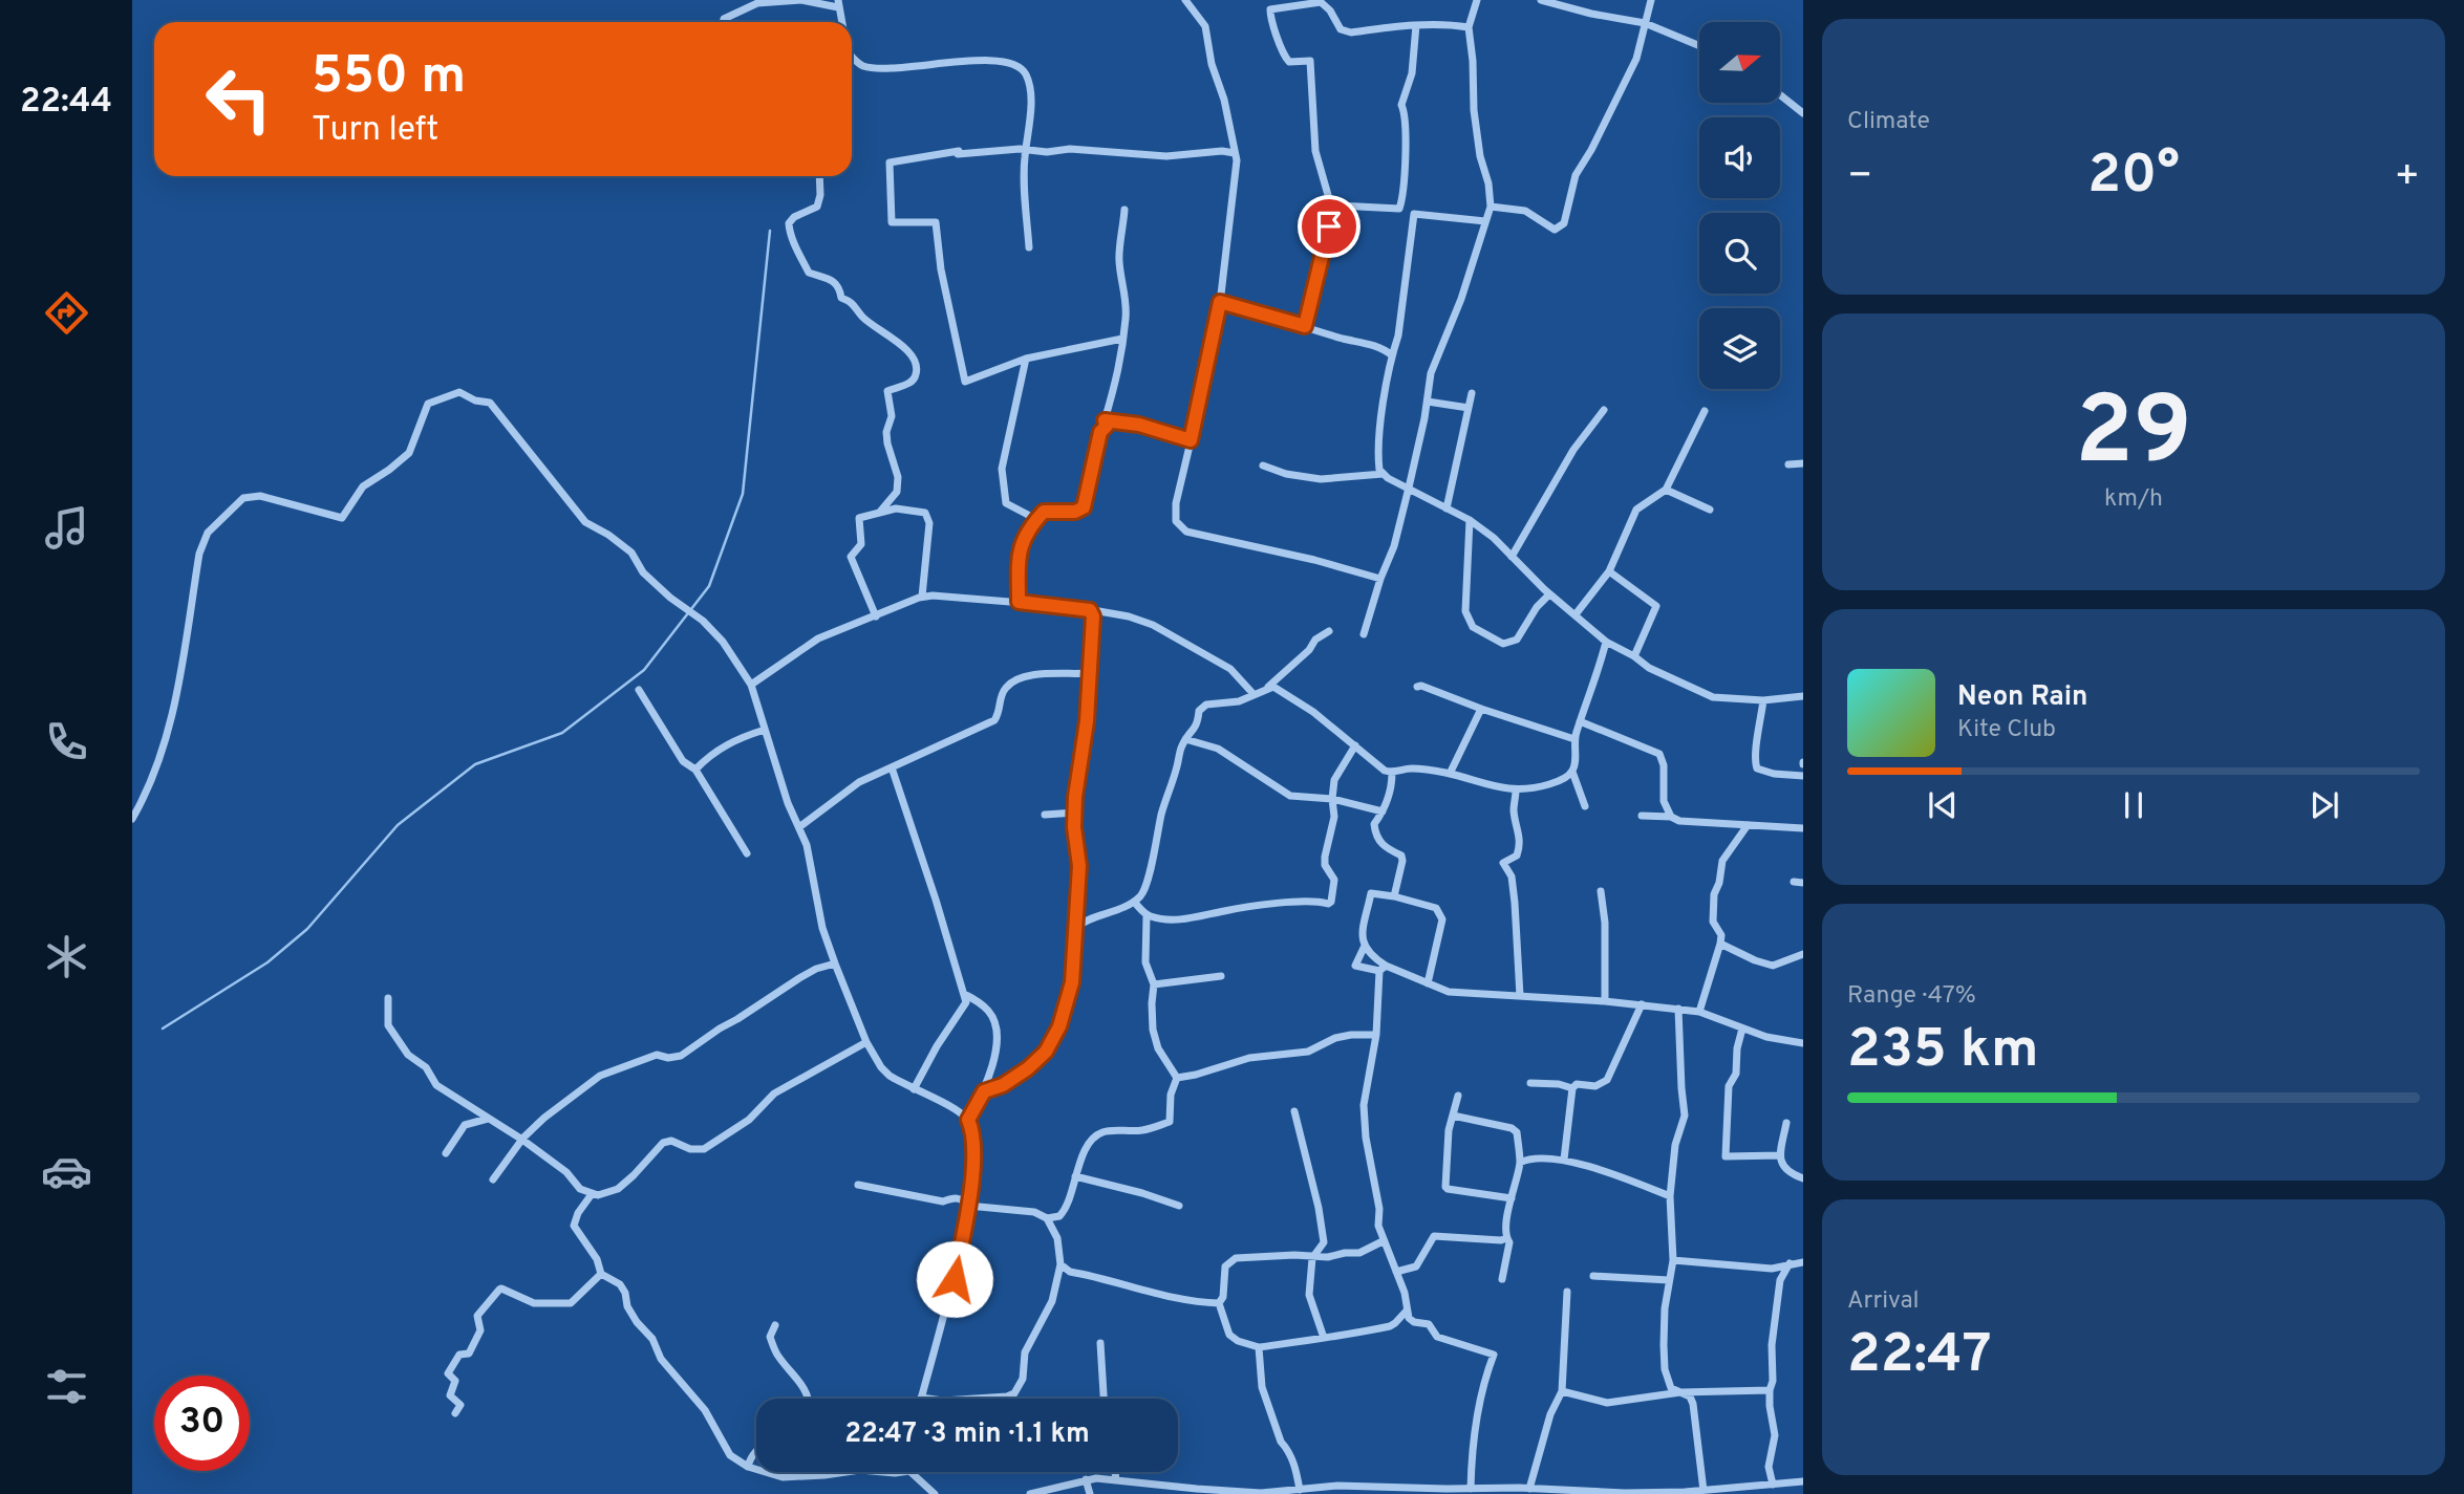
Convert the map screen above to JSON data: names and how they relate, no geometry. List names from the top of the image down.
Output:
{
  "north": "right",
  "page": {
    "tabs": "22:44",
    "tile": [
      "Climate",
      ["29", "km/h"],
      ["Range · 47%", "235 km"],
      ["Arrival", "22:47"]
    ],
    "turn": ["550 m", "Turn left"],
    "heat": ["−", "20°", "+"],
    "song": ["Neon Rain", "Kite Club"],
    "limit": "30",
    "trip": "22:47 · 3 min · 1.1 km"
  }
}
